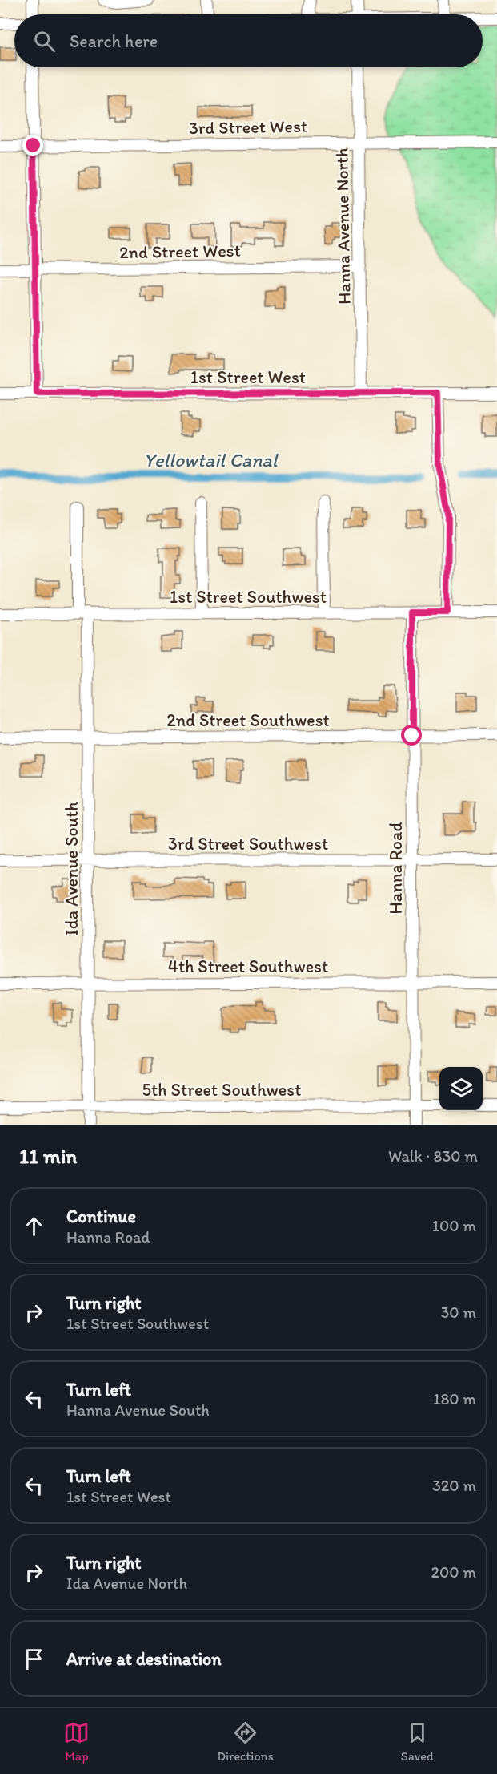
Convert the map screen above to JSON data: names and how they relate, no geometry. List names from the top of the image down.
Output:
{
  "streets": {
    "street": [
      "3rd Street West",
      "Hanna Avenue North",
      "2nd Street West",
      "1st Street West",
      "1st Street Southwest",
      "2nd Street Southwest",
      "3rd Street Southwest",
      "Hanna Road",
      "Ida Avenue South",
      "4th Street Southwest",
      "5th Street Southwest"
    ]
  },
  "crossings": [
    ["3rd Street West", "Hanna Avenue North"],
    ["Hanna Avenue North", "2nd Street West"],
    ["Hanna Avenue North", "1st Street West"],
    ["1st Street Southwest", "Hanna Road"],
    ["1st Street Southwest", "Ida Avenue South"],
    ["2nd Street Southwest", "Hanna Road"],
    ["2nd Street Southwest", "Ida Avenue South"],
    ["3rd Street Southwest", "Hanna Road"],
    ["3rd Street Southwest", "Ida Avenue South"],
    ["Hanna Road", "4th Street Southwest"],
    ["Hanna Road", "5th Street Southwest"],
    ["Ida Avenue South", "4th Street Southwest"],
    ["Ida Avenue South", "5th Street Southwest"]
  ],
  "water": ["Yellowtail Canal"],
  "page": {
    "search": "Search here",
    "heading": ["11 min", "Walk · 830 m"],
    "list": [
      ["Continue", "Hanna Road", "100 m"],
      ["Turn right", "1st Street Southwest", "30 m"],
      ["Turn left", "Hanna Avenue South", "180 m"],
      ["Turn left", "1st Street West", "320 m"],
      ["Turn right", "Ida Avenue North", "200 m"],
      "Arrive at destination"
    ],
    "nav": ["Map", "Directions", "Saved"]
  }
}
